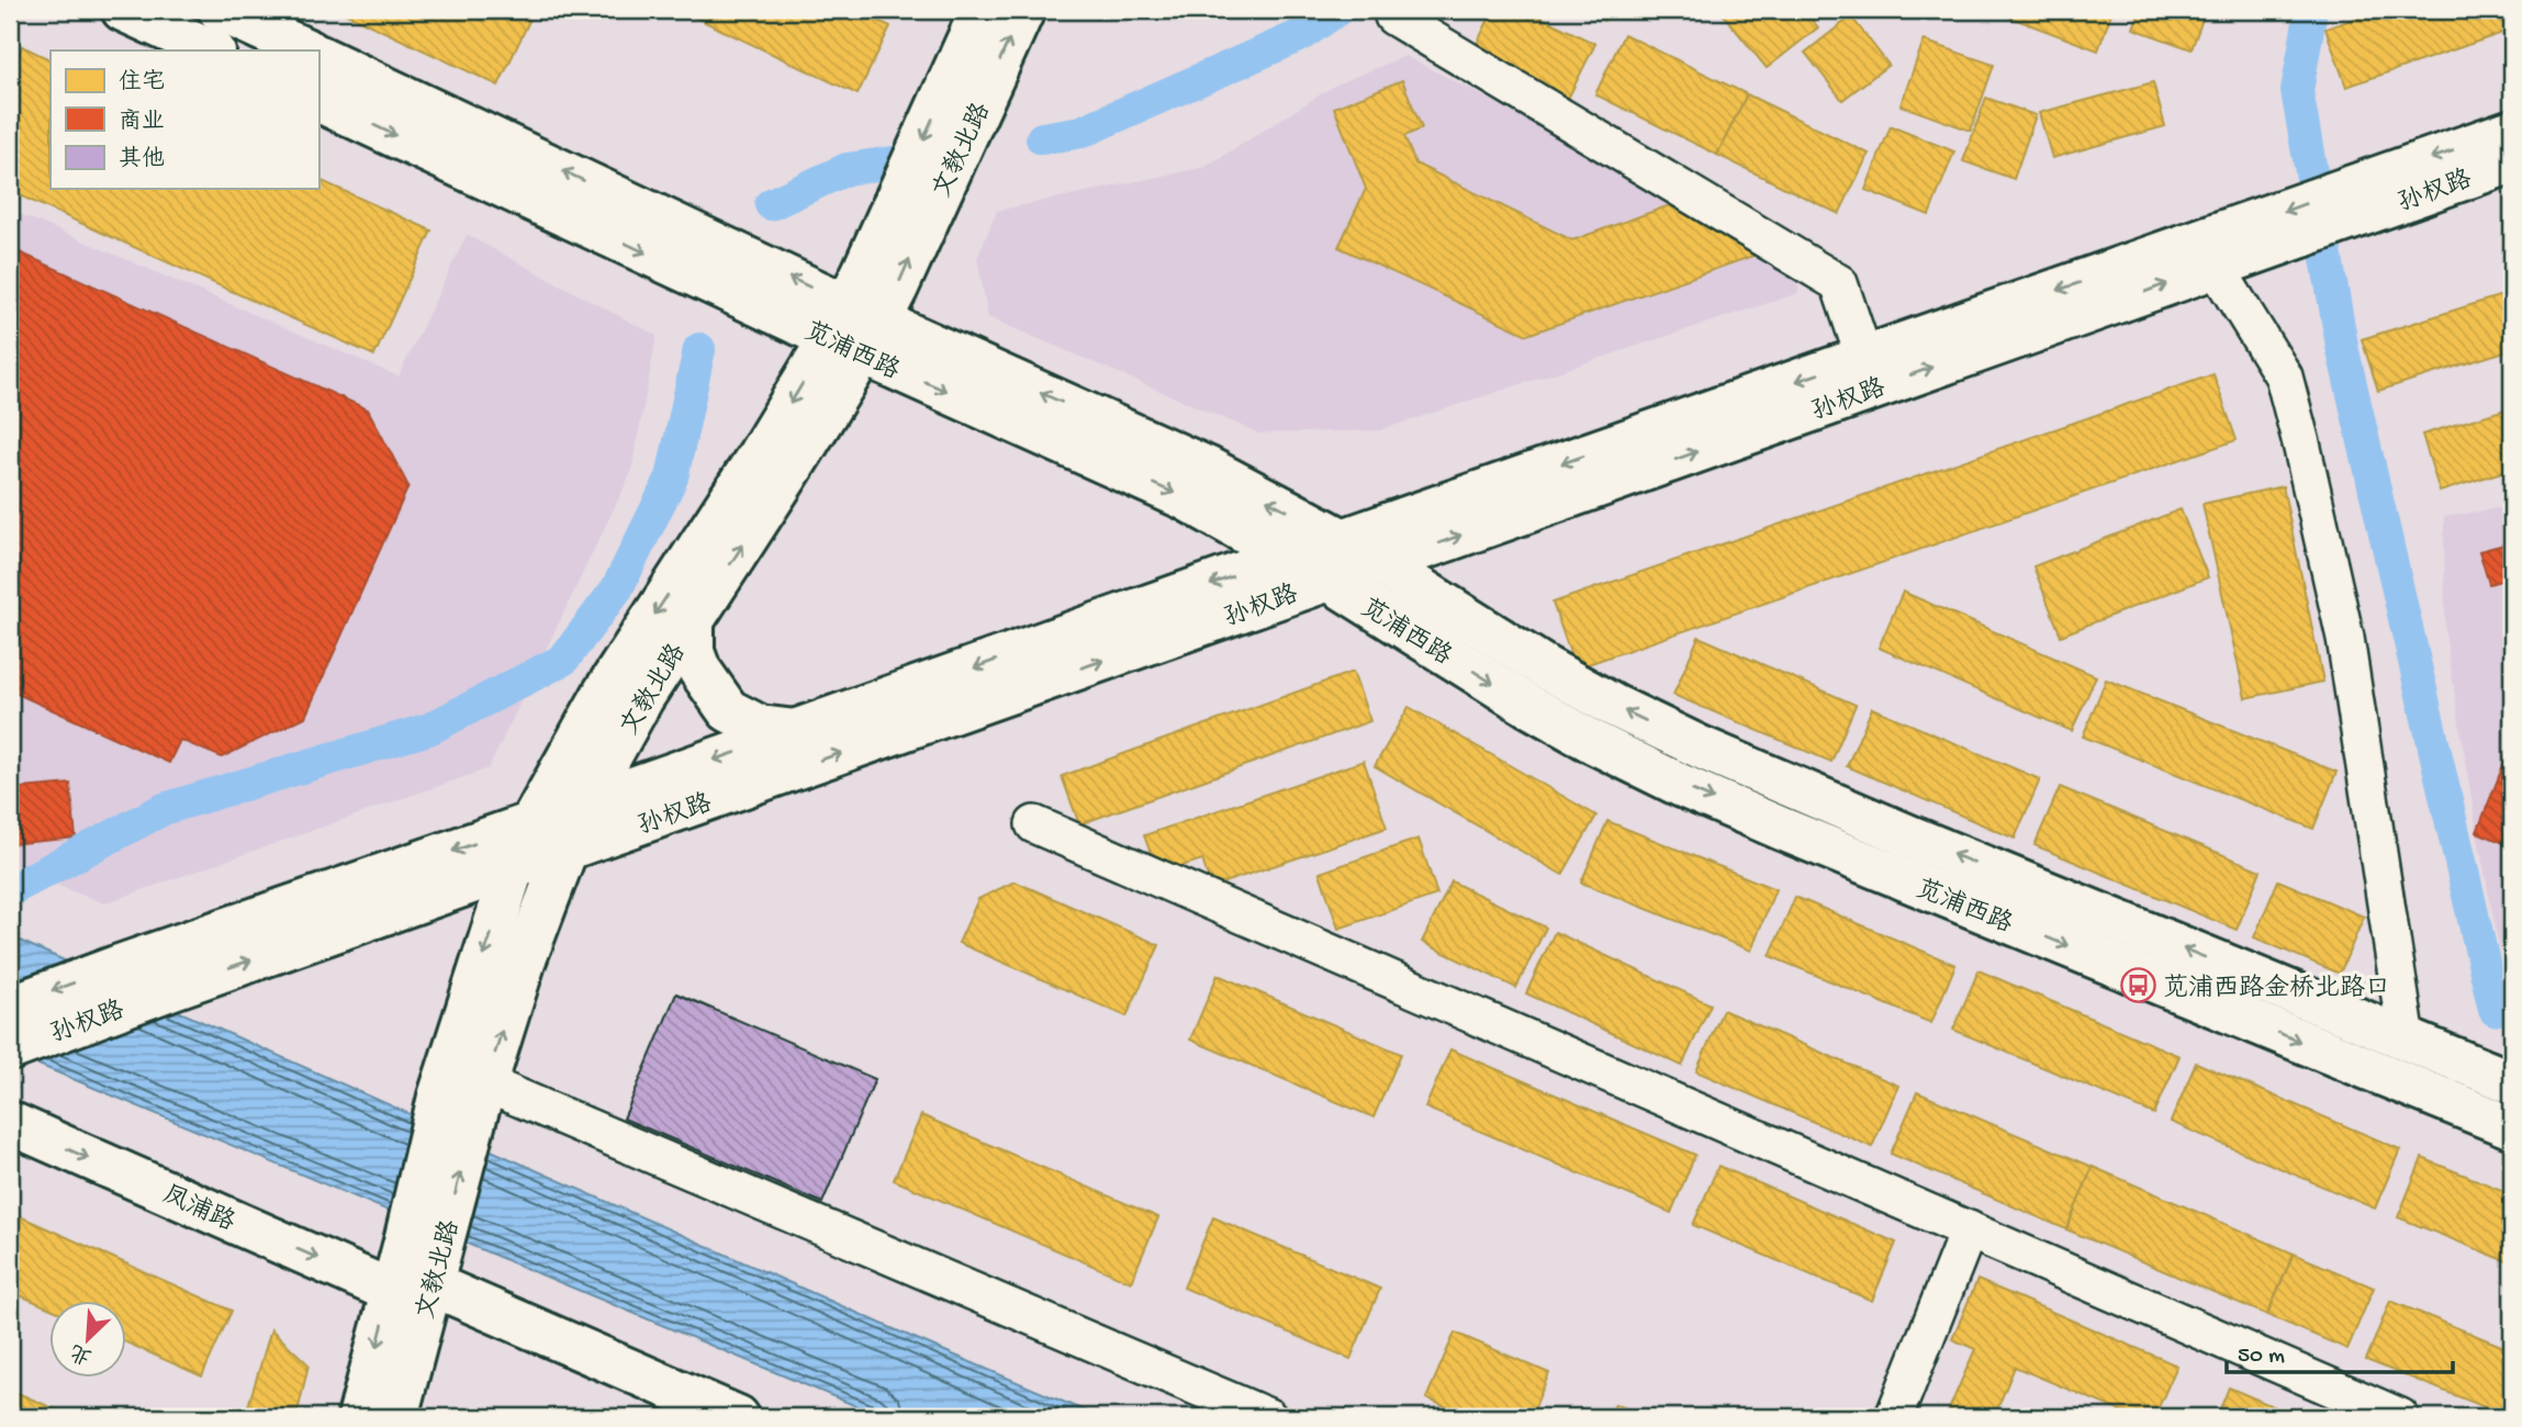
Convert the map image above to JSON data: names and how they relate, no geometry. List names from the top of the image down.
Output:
{
  "streets": {
    "street": [
      "文教北路",
      "孙权路",
      "苋浦西路",
      "凤浦路"
    ]
  },
  "crossings": [
    ["文教北路", "孙权路"],
    ["文教北路", "苋浦西路"],
    ["文教北路", "凤浦路"],
    ["孙权路", "苋浦西路"]
  ],
  "one_way": ["凤浦路"],
  "places": {
    "bus stop": ["苋浦西路金桥北路口"]
  },
  "legend": ["住宅", "商业", "其他"],
  "scale_bar": "50 m",
  "north": "bottom left"
}
